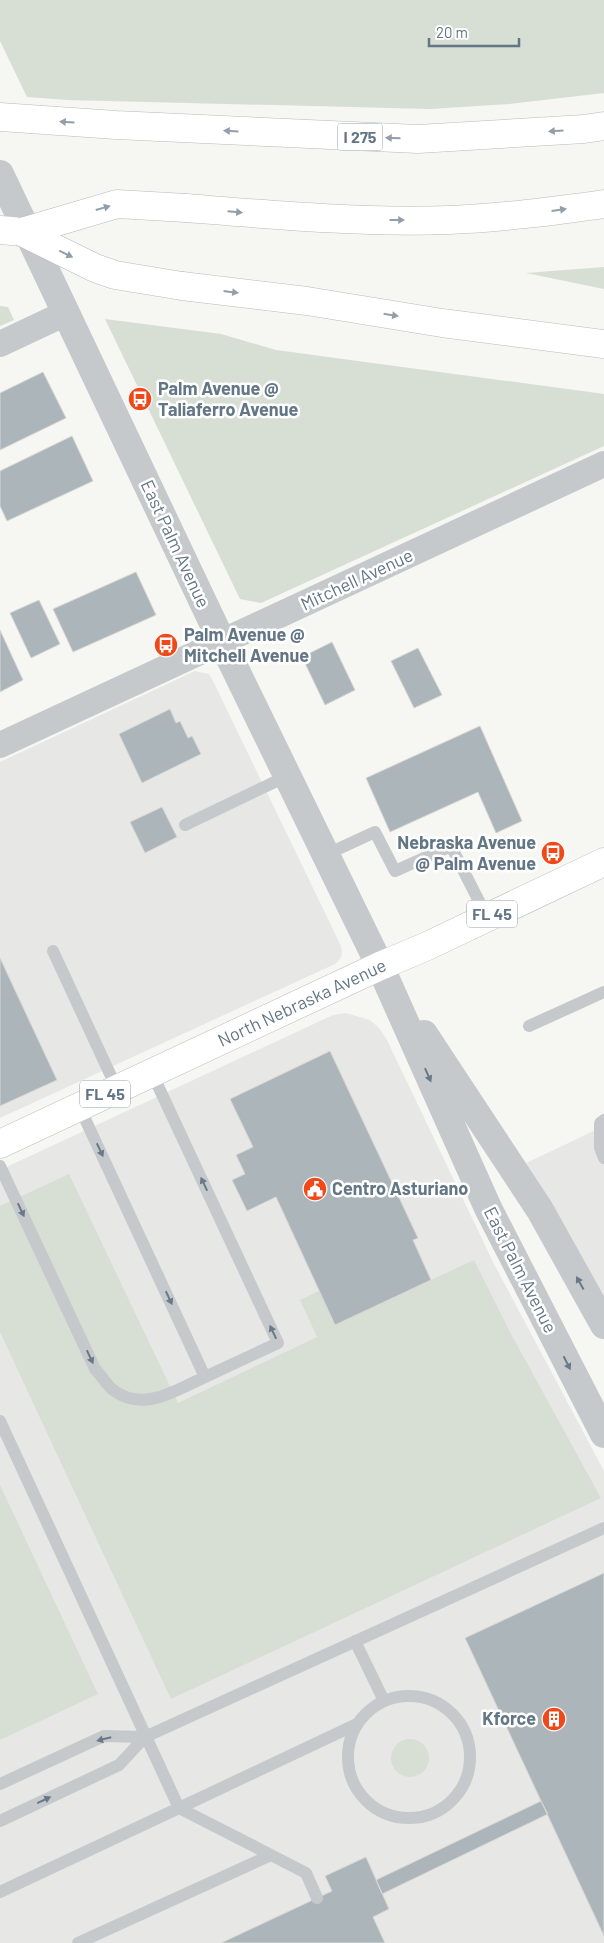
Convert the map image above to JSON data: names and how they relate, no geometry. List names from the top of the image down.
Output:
{
  "streets": {
    "main road": ["I 275", "FL 45", "North Nebraska Avenue"],
    "street": ["East Palm Avenue", "Mitchell Avenue"]
  },
  "crossings": [
    ["East Palm Avenue", "Mitchell Avenue"],
    ["East Palm Avenue", "North Nebraska Avenue"]
  ],
  "places": {
    "bus stop": ["Palm Avenue @ Taliaferro Avenue", "Palm Avenue @ Mitchell Avenue", "Nebraska Avenue @ Palm Avenue"],
    "public building": ["Centro Asturiano"],
    "building": ["Kforce"]
  },
  "scale_bar": "20 m"
}
